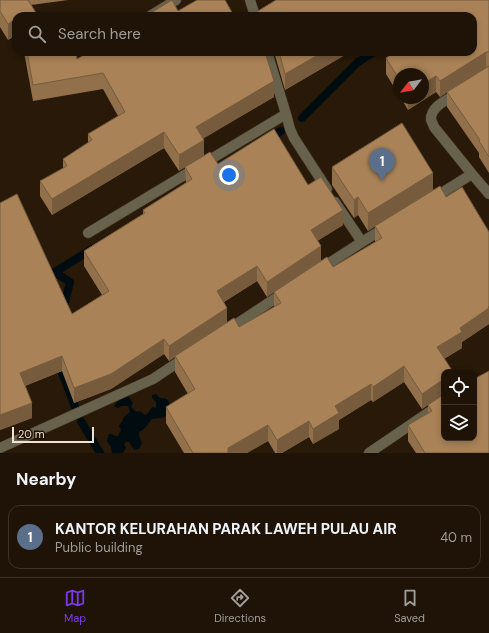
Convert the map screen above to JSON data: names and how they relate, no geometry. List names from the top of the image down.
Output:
{
  "scale_bar": "20 m",
  "north": "bottom left",
  "page": {
    "search": "Search here",
    "pins": "1",
    "scale": "20 m",
    "heading": "Nearby",
    "list": [
      {
        "mark": "1",
        "name": "KANTOR KELURAHAN PARAK LAWEH PULAU AIR",
        "note": "Public building",
        "value": "40 m"
      }
    ],
    "nav": ["Map", "Directions", "Saved"]
  }
}
